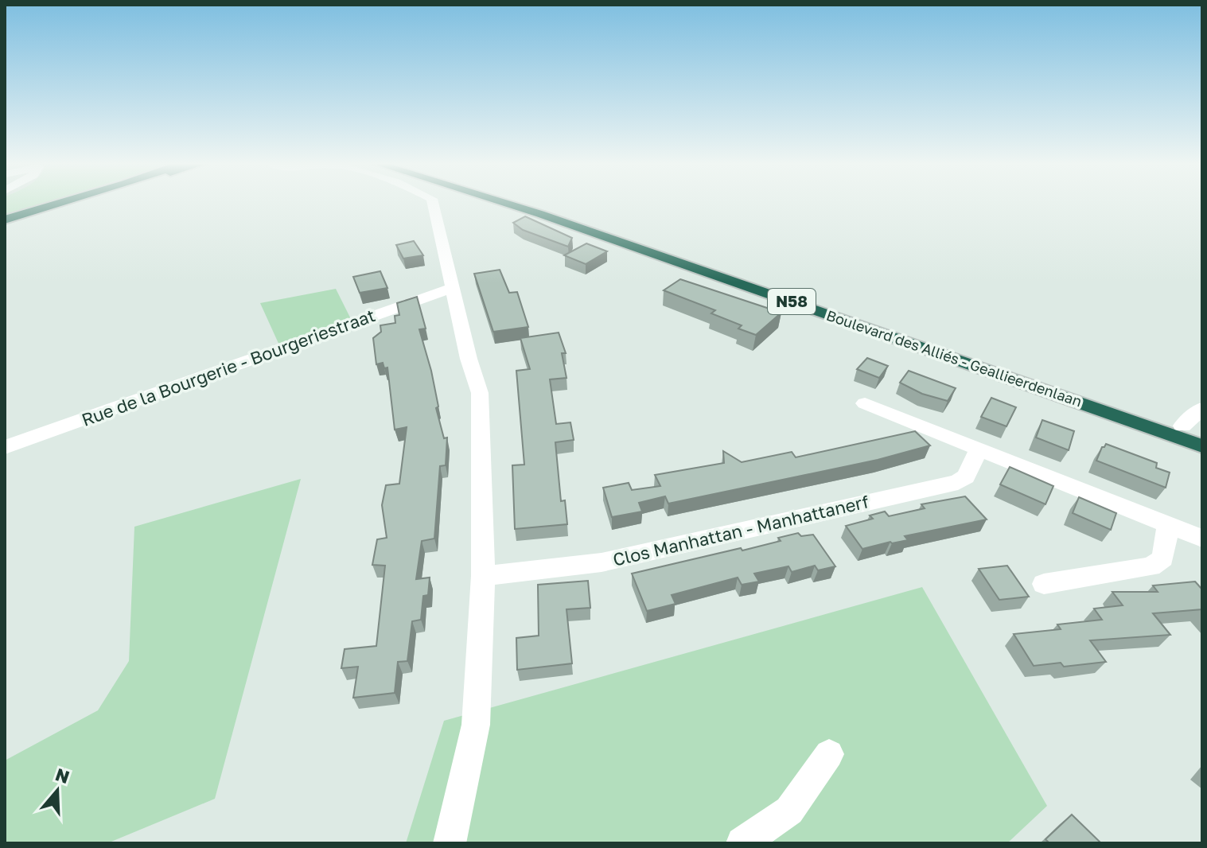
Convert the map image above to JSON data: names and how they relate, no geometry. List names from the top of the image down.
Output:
{
  "streets": {
    "highway": ["N58", "Boulevard des Alliés - Geallieerdenlaan"],
    "street": ["Rue de la Bourgerie - Bourgeriestraat", "Clos Manhattan - Manhattanerf"]
  },
  "north": "top"
}
